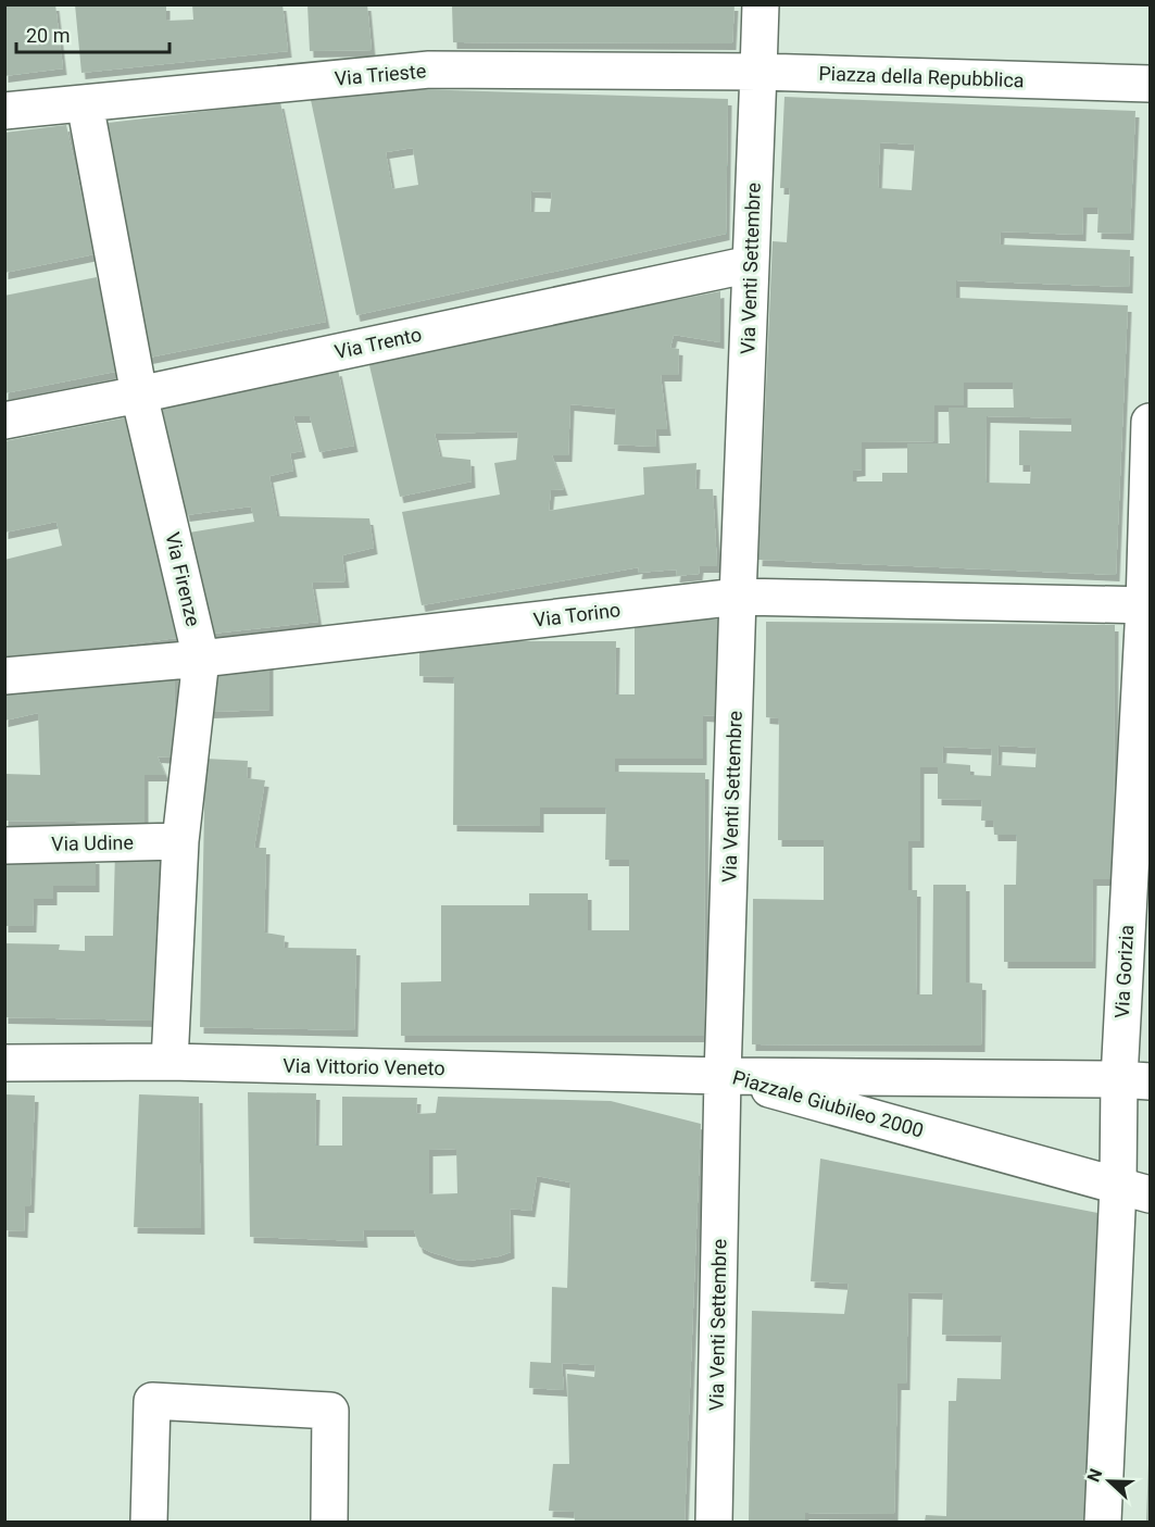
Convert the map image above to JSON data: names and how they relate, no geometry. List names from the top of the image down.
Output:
{
  "streets": {
    "street": [
      "Via Trieste",
      "Piazza della Repubblica",
      "Via Venti Settembre",
      "Via Trento",
      "Via Firenze",
      "Via Torino",
      "Via Udine",
      "Via Gorizia",
      "Via Vittorio Veneto",
      "Piazzale Giubileo 2000"
    ]
  },
  "crossings": [
    ["Via Trieste", "Piazza della Repubblica"],
    ["Via Trieste", "Via Venti Settembre"],
    ["Via Trieste", "Via Firenze"],
    ["Piazza della Repubblica", "Via Venti Settembre"],
    ["Via Venti Settembre", "Via Trento"],
    ["Via Venti Settembre", "Via Torino"],
    ["Via Venti Settembre", "Via Vittorio Veneto"],
    ["Via Venti Settembre", "Piazzale Giubileo 2000"],
    ["Via Trento", "Via Firenze"],
    ["Via Firenze", "Via Torino"],
    ["Via Firenze", "Via Udine"],
    ["Via Firenze", "Via Vittorio Veneto"],
    ["Via Torino", "Via Gorizia"],
    ["Via Gorizia", "Piazzale Giubileo 2000"],
    ["Via Vittorio Veneto", "Piazzale Giubileo 2000"]
  ],
  "scale_bar": "20 m",
  "north": "left"
}
